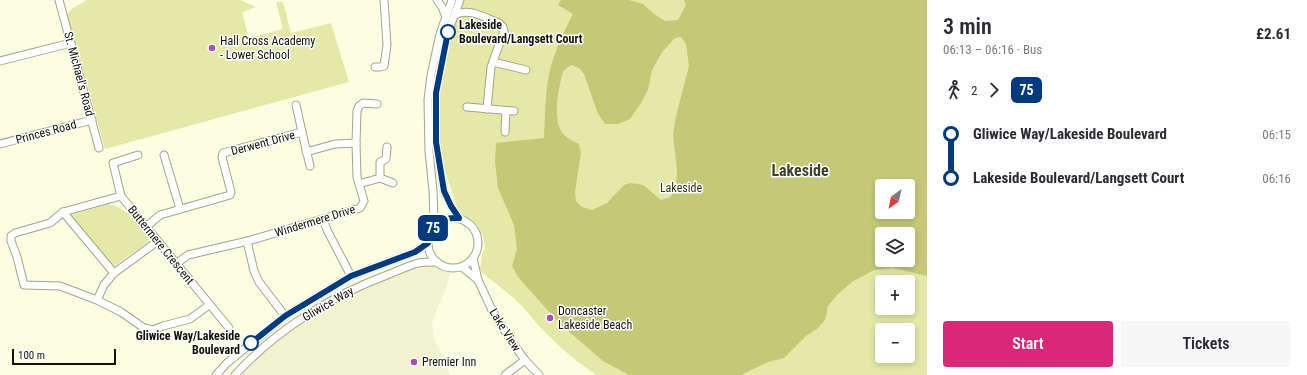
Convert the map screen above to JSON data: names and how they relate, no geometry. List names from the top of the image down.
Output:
{
  "streets": {
    "street": [
      "St. Michael's Road",
      "Princes Road",
      "Derwent Drive",
      "Windermere Drive",
      "Buttermere Crescent",
      "Gliwice Way",
      "Lake View"
    ]
  },
  "crossings": [
    ["St. Michael's Road", "Princes Road"],
    ["Derwent Drive", "Windermere Drive"],
    ["Derwent Drive", "Buttermere Crescent"],
    ["Windermere Drive", "Buttermere Crescent"],
    ["Gliwice Way", "Lake View"]
  ],
  "districts": ["Lakeside"],
  "parks": ["Lakeside"],
  "places": [
    "Lakeside Boulevard/Langsett Court",
    "Hall Cross Academy - Lower School",
    "Doncaster Lakeside Beach",
    "Gliwice Way/Lakeside Boulevard",
    "Premier Inn"
  ],
  "lines": ["bus line 75"],
  "scale_bar": "100 m",
  "north": "bottom left",
  "page": {
    "on_map": "75",
    "heading": ["3 min", "06:13 – 06:16 · Bus", "£2.61"],
    "legs": ["2", "75"],
    "list": [
      {
        "name": "Gliwice Way/Lakeside Boulevard",
        "value": "06:15"
      },
      {
        "name": "Lakeside Boulevard/Langsett Court",
        "value": "06:16"
      }
    ],
    "map_buttons": ["+", "−"],
    "buttons": ["Start", "Tickets"],
    "scale": "100 m"
  }
}
